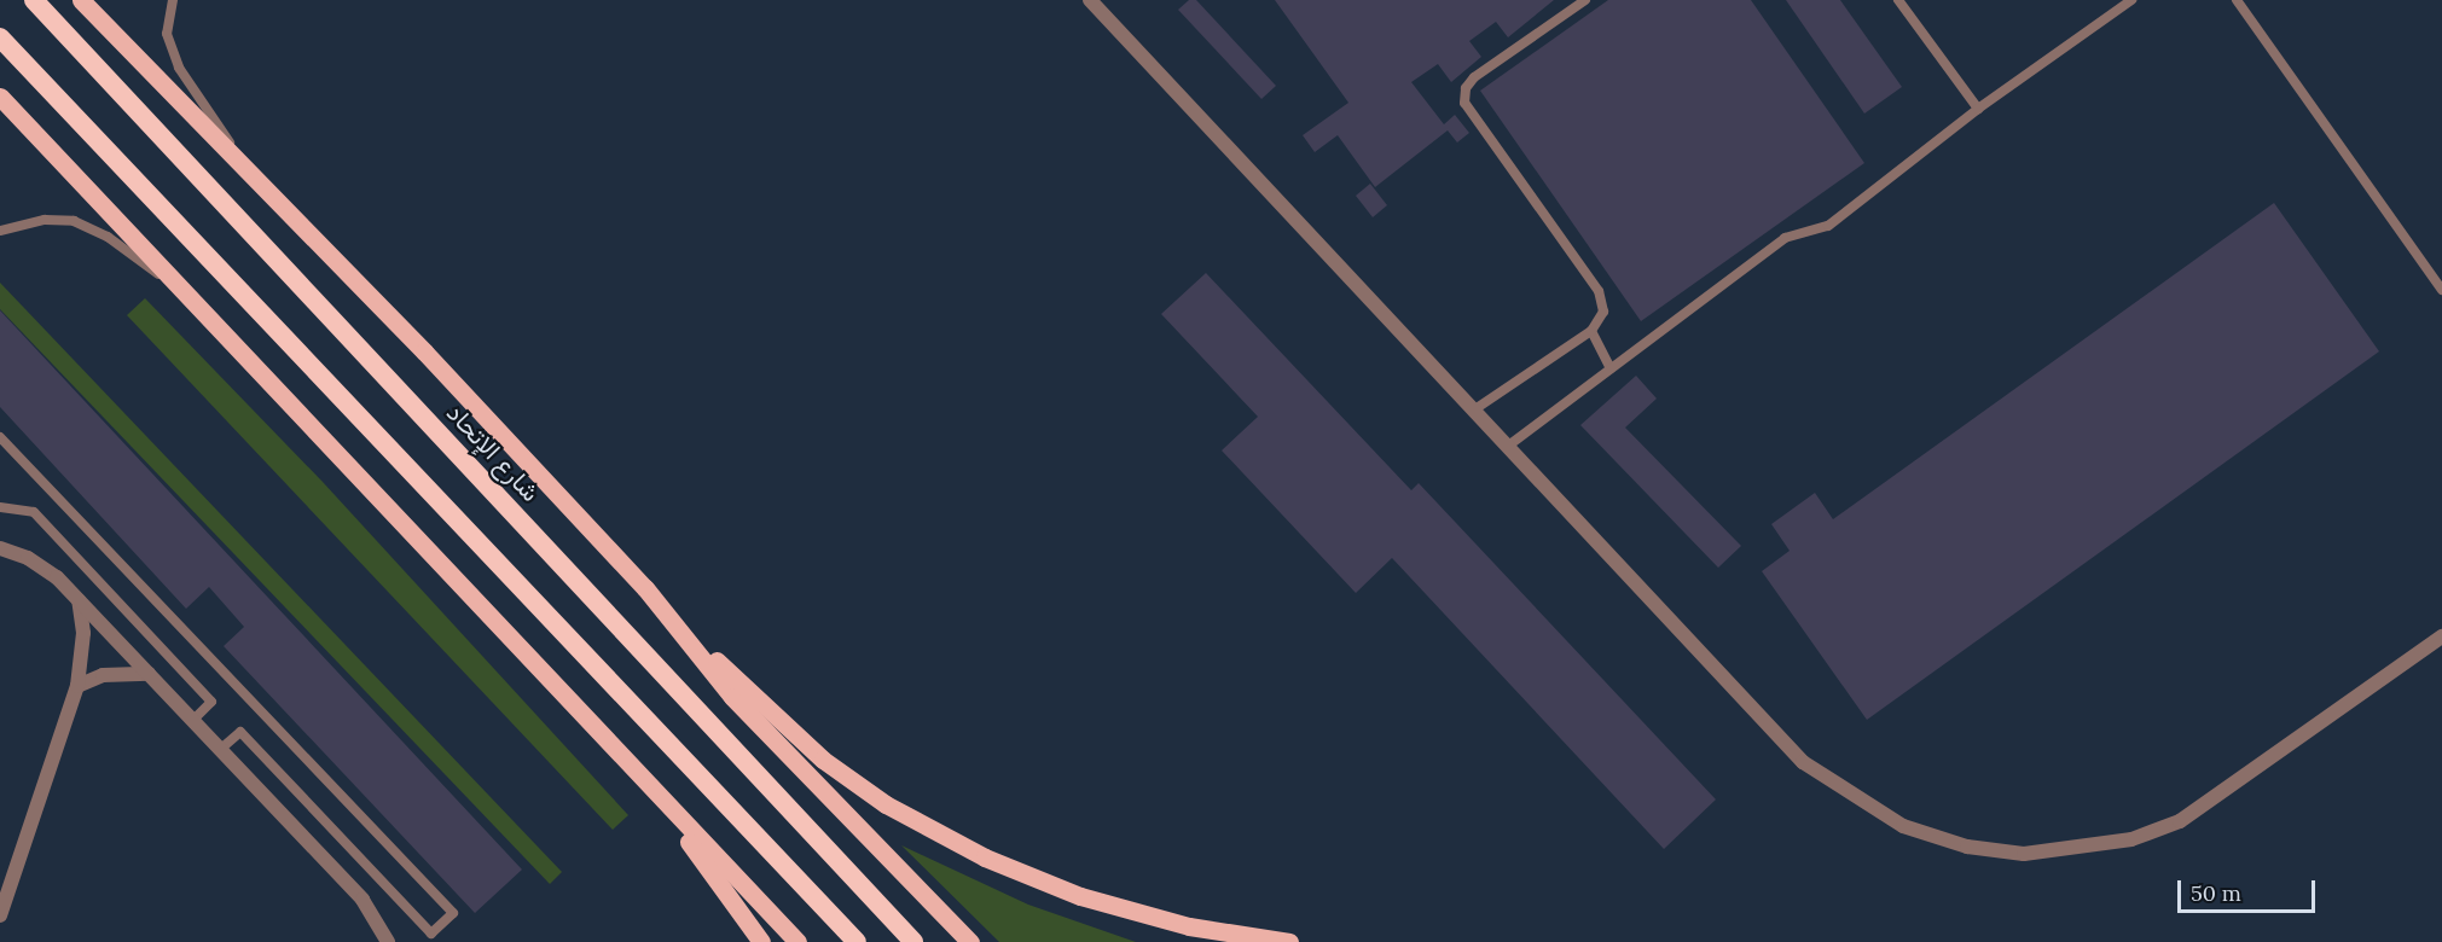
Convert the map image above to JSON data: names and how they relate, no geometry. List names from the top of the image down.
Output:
{
  "streets": {
    "highway": ["شارع الإتحاد"]
  },
  "scale_bar": "50 m"
}
